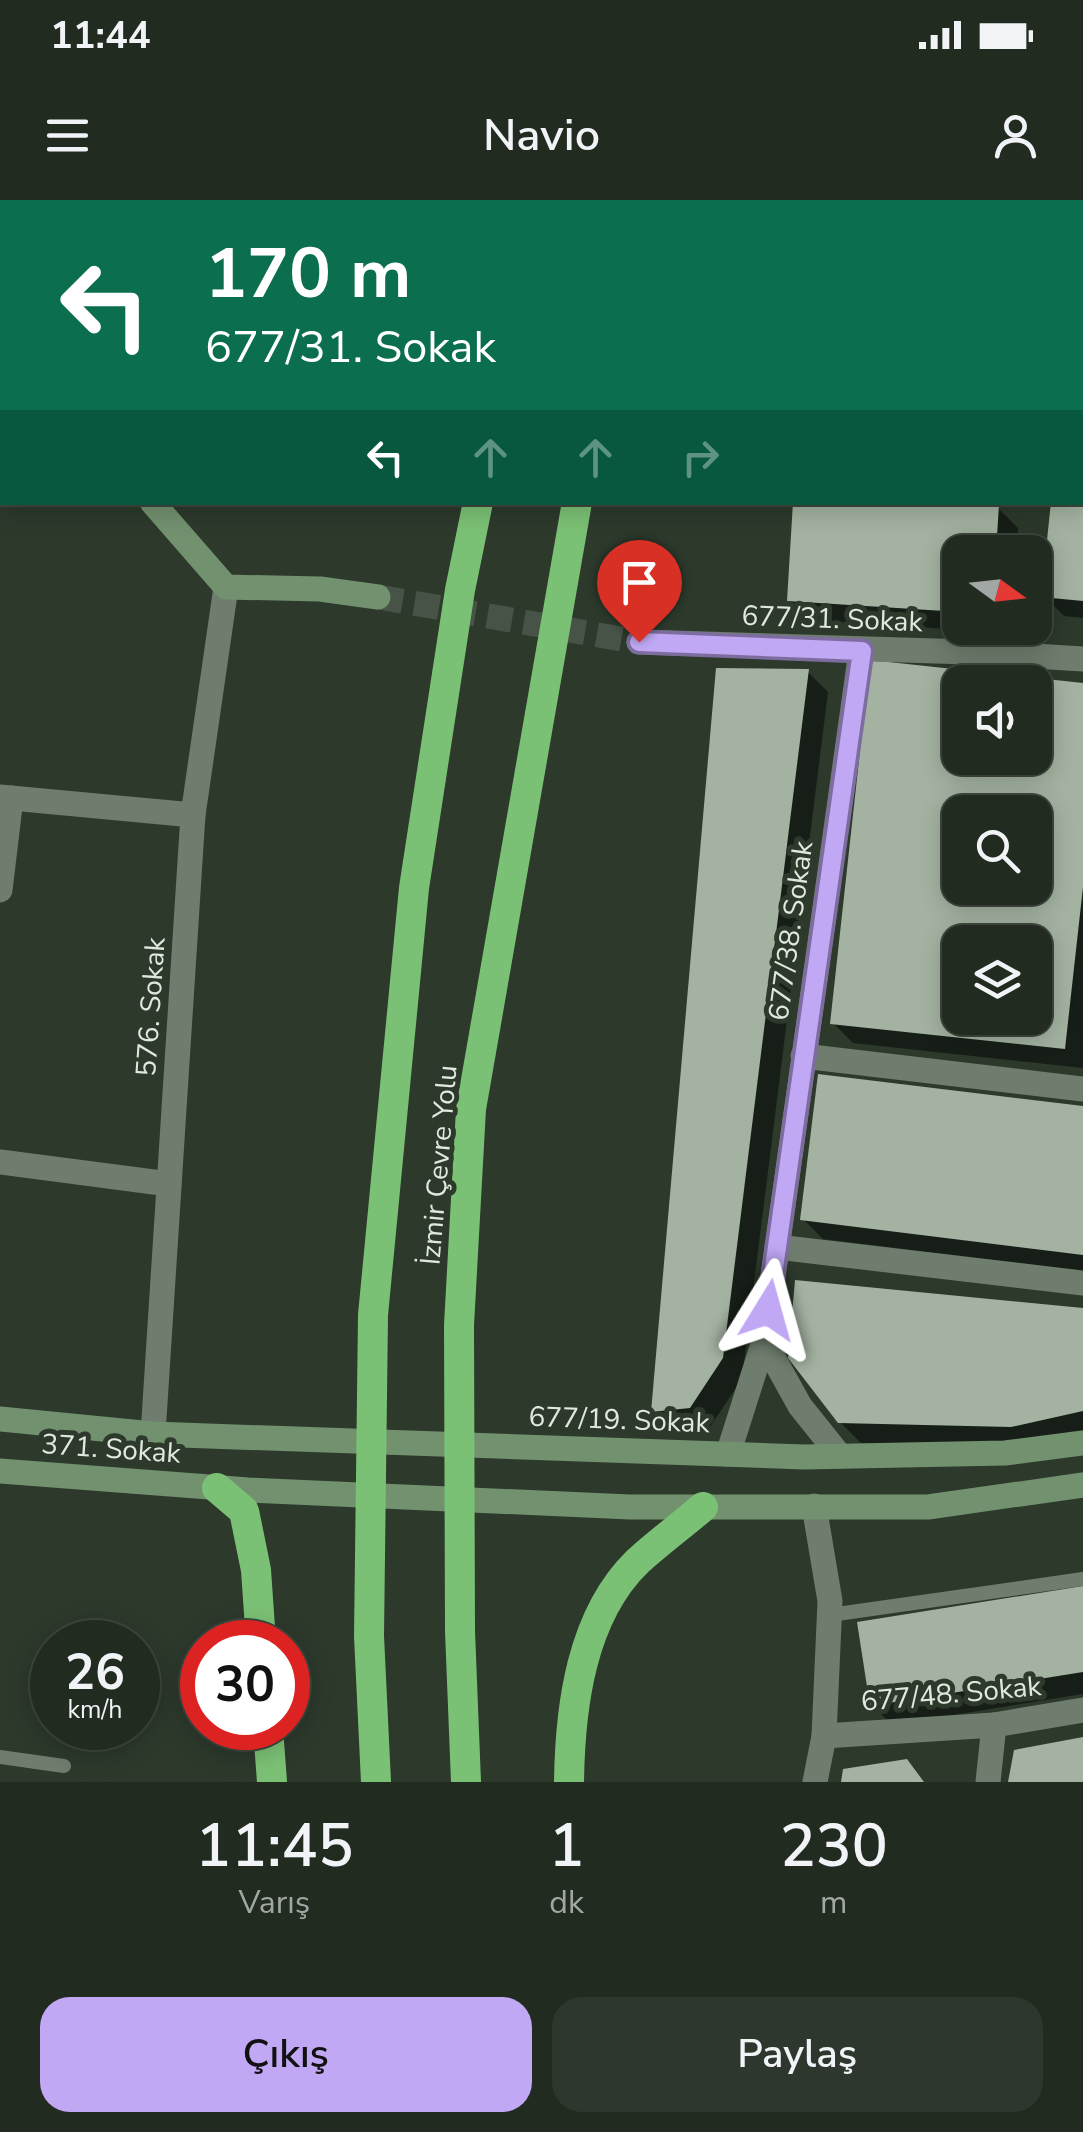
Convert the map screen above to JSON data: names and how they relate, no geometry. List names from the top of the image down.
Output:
{
  "streets": {
    "highway": ["İzmir Çevre Yolu"],
    "main road": ["677/19. Sokak", "371. Sokak"],
    "street": [
      "677/31. Sokak",
      "677/38. Sokak",
      "576. Sokak",
      "677/48. Sokak"
    ]
  },
  "crossings": [
    ["677/31. Sokak", "677/38. Sokak"],
    ["677/38. Sokak", "677/19. Sokak"],
    ["576. Sokak", "677/19. Sokak"],
    ["576. Sokak", "371. Sokak"],
    ["677/19. Sokak", "371. Sokak"]
  ],
  "north": "right",
  "page": {
    "status": "11:44",
    "header": "Navio",
    "turn": ["170 m", "677/31. Sokak"],
    "speed": "26 km/h",
    "limit": "30",
    "eta": [
      "11:45",
      "Varış",
      "1",
      "dk",
      "230",
      "m"
    ],
    "buttons": ["Çıkış", "Paylaş"]
  }
}
